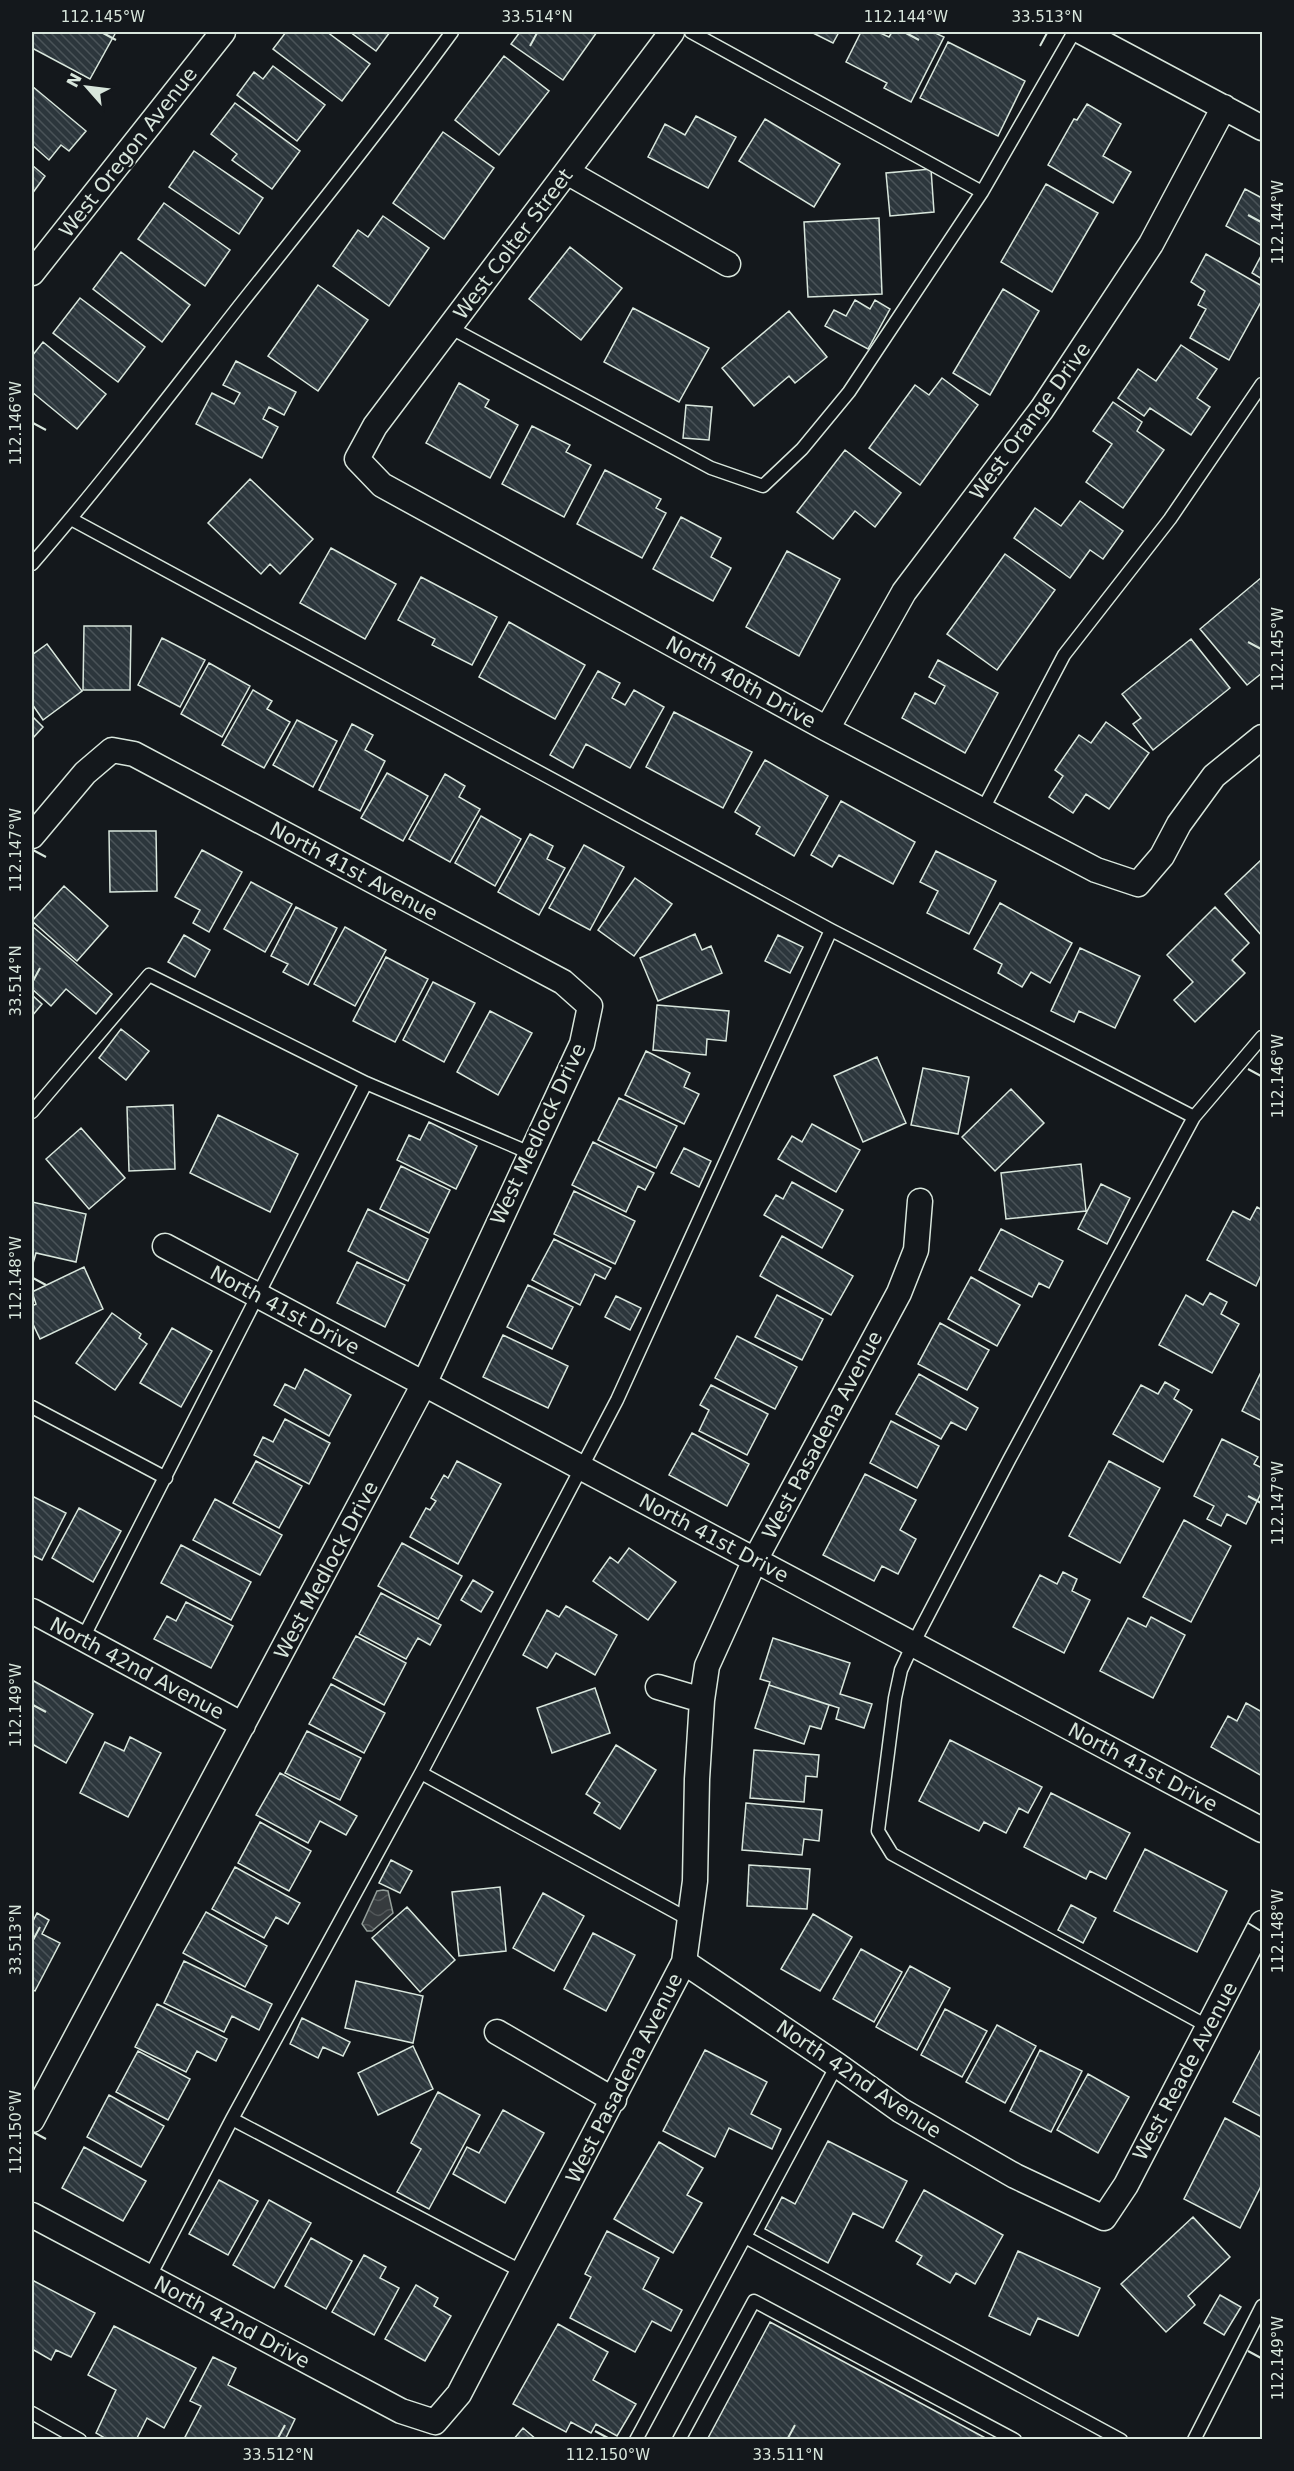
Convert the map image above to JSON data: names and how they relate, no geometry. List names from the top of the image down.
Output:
{
  "streets": {
    "street": [
      "West Oregon Avenue",
      "West Colter Street",
      "West Orange Drive",
      "North 40th Drive",
      "North 41st Avenue",
      "West Medlock Drive",
      "North 41st Drive",
      "West Pasadena Avenue",
      "North 42nd Avenue",
      "West Reade Avenue",
      "North 42nd Drive"
    ]
  },
  "crossings": [
    ["West Colter Street", "North 40th Drive"],
    ["West Orange Drive", "North 40th Drive"],
    ["North 41st Avenue", "West Medlock Drive"],
    ["West Medlock Drive", "North 41st Drive"],
    ["West Medlock Drive", "North 42nd Avenue"],
    ["North 41st Drive", "West Pasadena Avenue"],
    ["West Pasadena Avenue", "North 42nd Avenue"],
    ["West Pasadena Avenue", "North 42nd Drive"],
    ["North 42nd Avenue", "West Reade Avenue"]
  ],
  "north": "top left",
  "coordinates": [
    "112.145°W",
    "33.514°N",
    "112.144°W",
    "33.513°N",
    "112.146°W",
    "112.147°W",
    "112.148°W",
    "112.149°W",
    "112.150°W",
    "33.512°N",
    "33.511°N"
  ]
}
